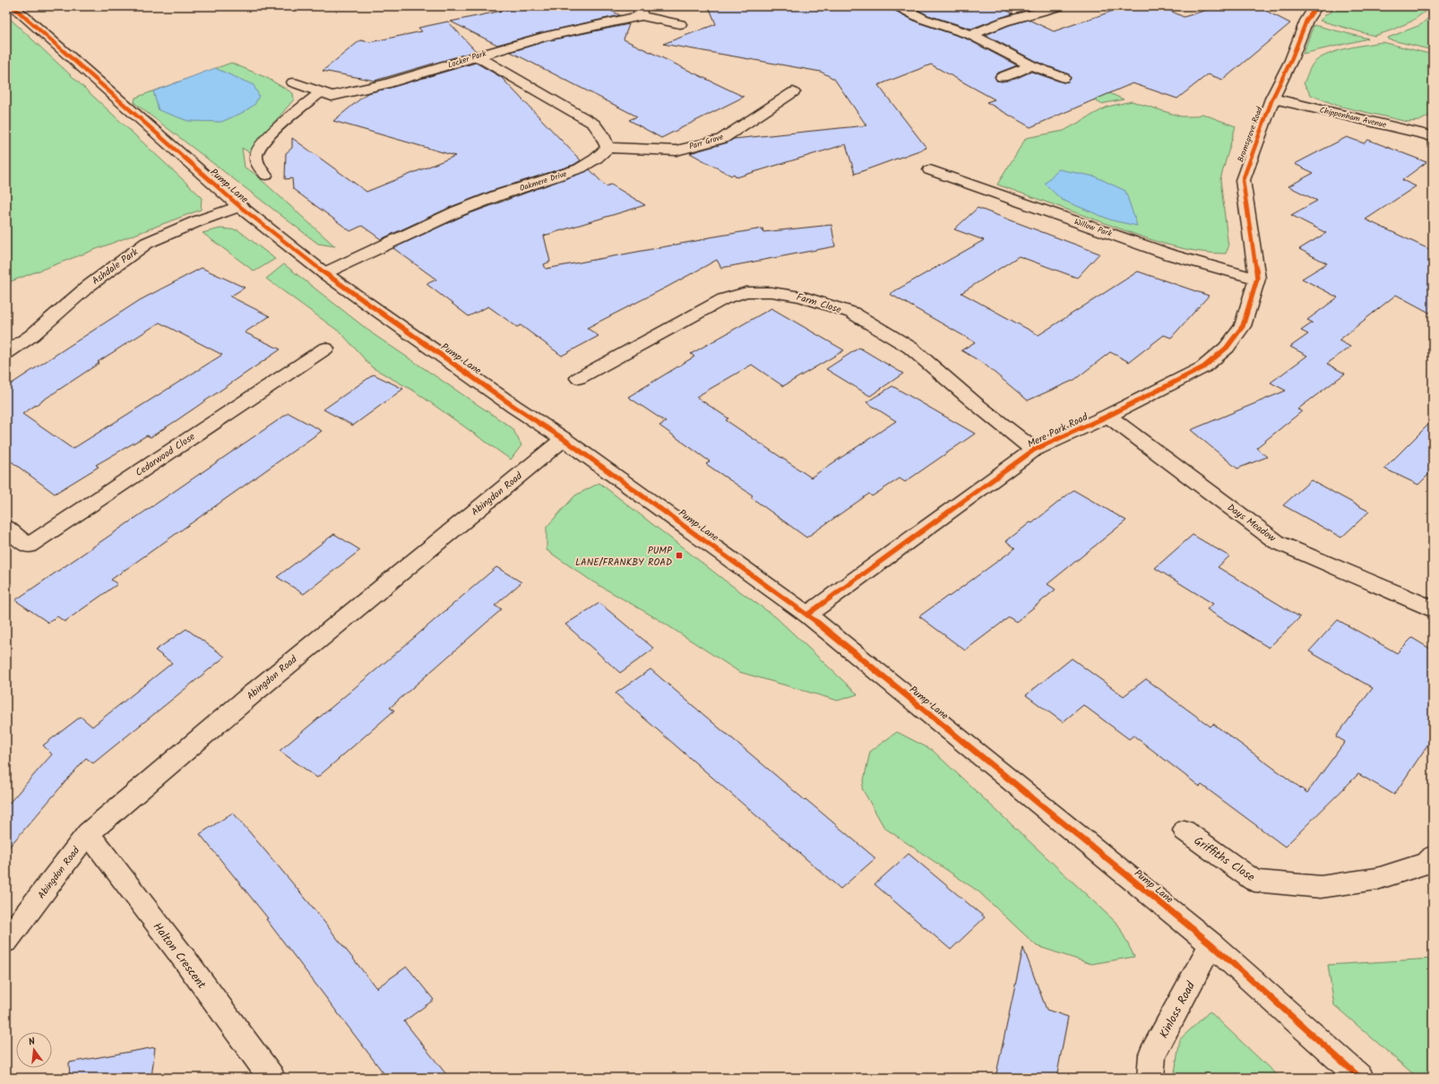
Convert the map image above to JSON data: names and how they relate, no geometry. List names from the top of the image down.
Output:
{
  "streets": {
    "street": [
      "Locker Park",
      "Chippenham Avenue",
      "Bromsgrove Road",
      "Parr Grove",
      "Oakmere Drive",
      "Pump Lane",
      "Willow Park",
      "Ashdale Park",
      "Farm Close",
      "Mere Park Road",
      "Cedarwood Close",
      "Abingdon Road",
      "Days Meadow",
      "Griffiths Close",
      "Halton Crescent",
      "Kinloss Road"
    ]
  },
  "crossings": [
    ["Chippenham Avenue", "Bromsgrove Road"],
    ["Bromsgrove Road", "Willow Park"],
    ["Bromsgrove Road", "Mere Park Road"],
    ["Parr Grove", "Oakmere Drive"],
    ["Oakmere Drive", "Pump Lane"],
    ["Pump Lane", "Ashdale Park"],
    ["Pump Lane", "Mere Park Road"],
    ["Pump Lane", "Abingdon Road"],
    ["Pump Lane", "Kinloss Road"],
    ["Willow Park", "Mere Park Road"],
    ["Farm Close", "Mere Park Road"],
    ["Mere Park Road", "Days Meadow"],
    ["Abingdon Road", "Halton Crescent"]
  ],
  "places": {
    "transit": ["PUMP LANE/FRANKBY ROAD"]
  },
  "north": "top"
}
